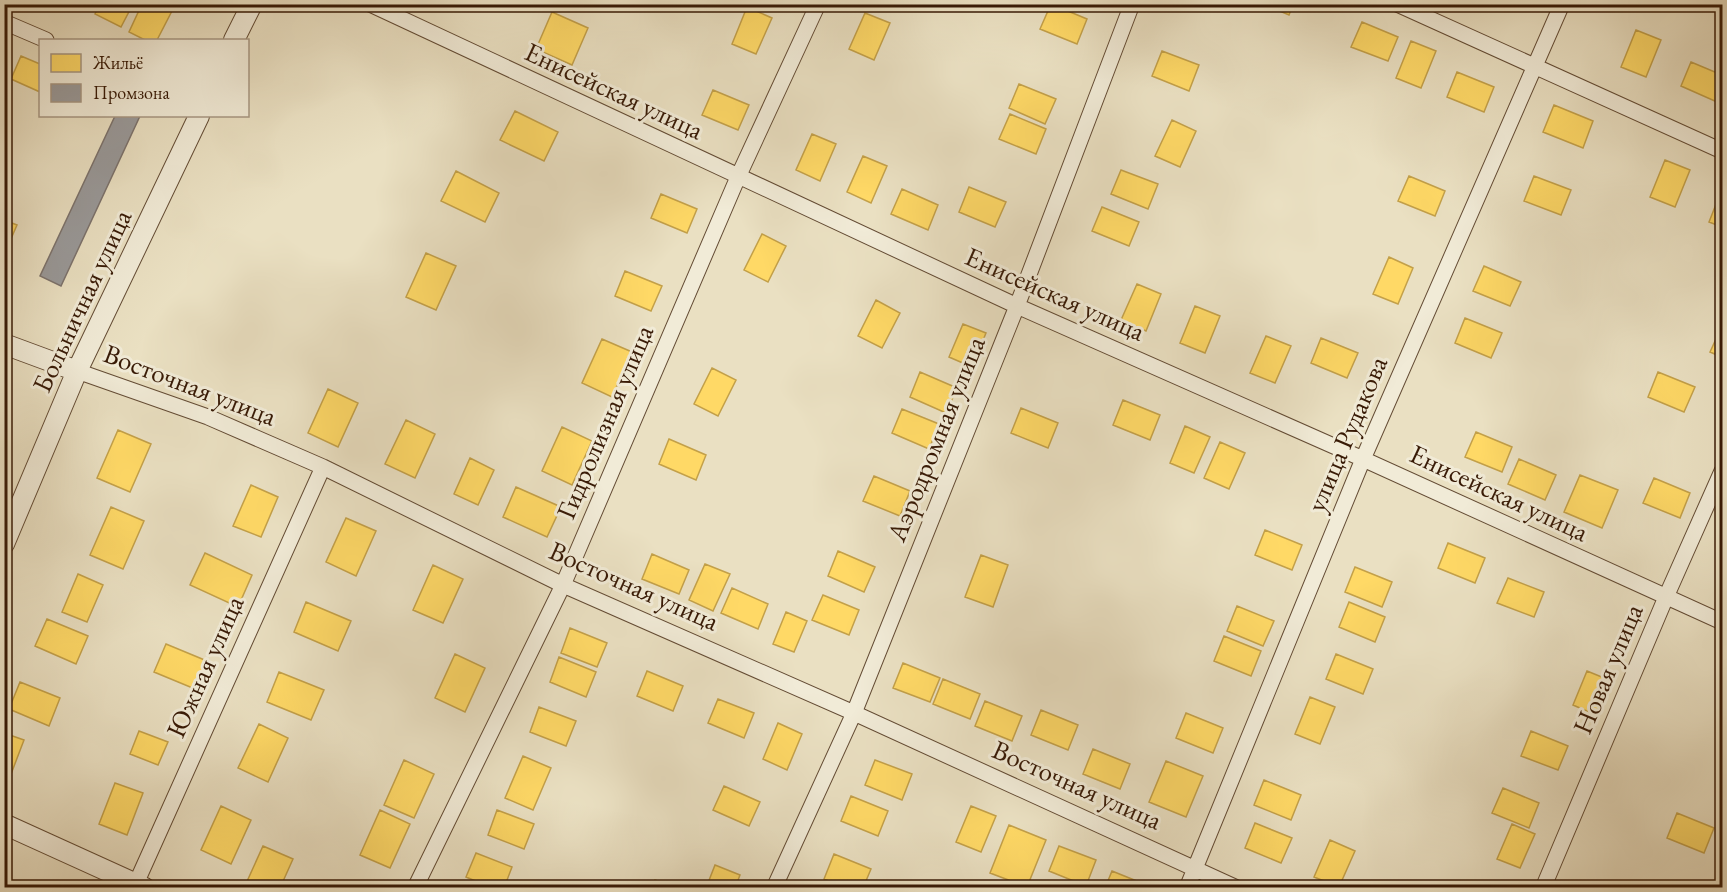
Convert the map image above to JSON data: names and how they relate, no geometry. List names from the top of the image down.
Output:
{
  "streets": {
    "street": [
      "Енисейская улица",
      "Больничная улица",
      "Восточная улица",
      "Гидролизная улица",
      "улица Рудакова",
      "Аэродромная улица",
      "Южная улица",
      "Новая улица"
    ]
  },
  "crossings": [
    ["Енисейская улица", "Гидролизная улица"],
    ["Енисейская улица", "улица Рудакова"],
    ["Енисейская улица", "Аэродромная улица"],
    ["Енисейская улица", "Новая улица"],
    ["Больничная улица", "Восточная улица"],
    ["Восточная улица", "Гидролизная улица"],
    ["Восточная улица", "улица Рудакова"],
    ["Восточная улица", "Аэродромная улица"],
    ["Восточная улица", "Южная улица"]
  ],
  "legend": ["Жильё", "Промзона"]
}
